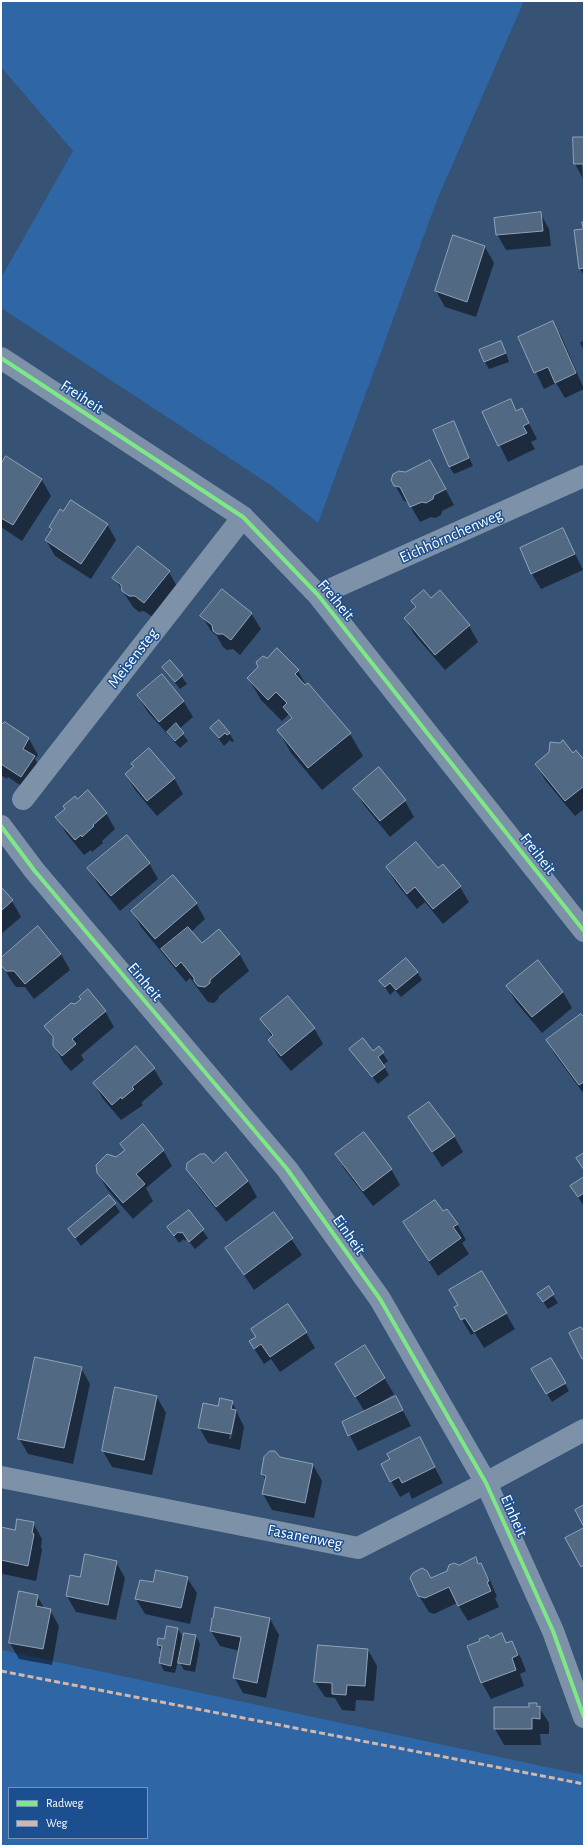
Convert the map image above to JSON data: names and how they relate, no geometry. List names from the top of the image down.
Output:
{
  "streets": {
    "street": [
      "Freiheit",
      "Eichhörnchenweg",
      "Meisensteg",
      "Einheit",
      "Fasanenweg"
    ]
  },
  "crossings": [
    ["Freiheit", "Eichhörnchenweg"],
    ["Freiheit", "Meisensteg"],
    ["Einheit", "Fasanenweg"]
  ],
  "legend": ["Radweg", "Weg"]
}
